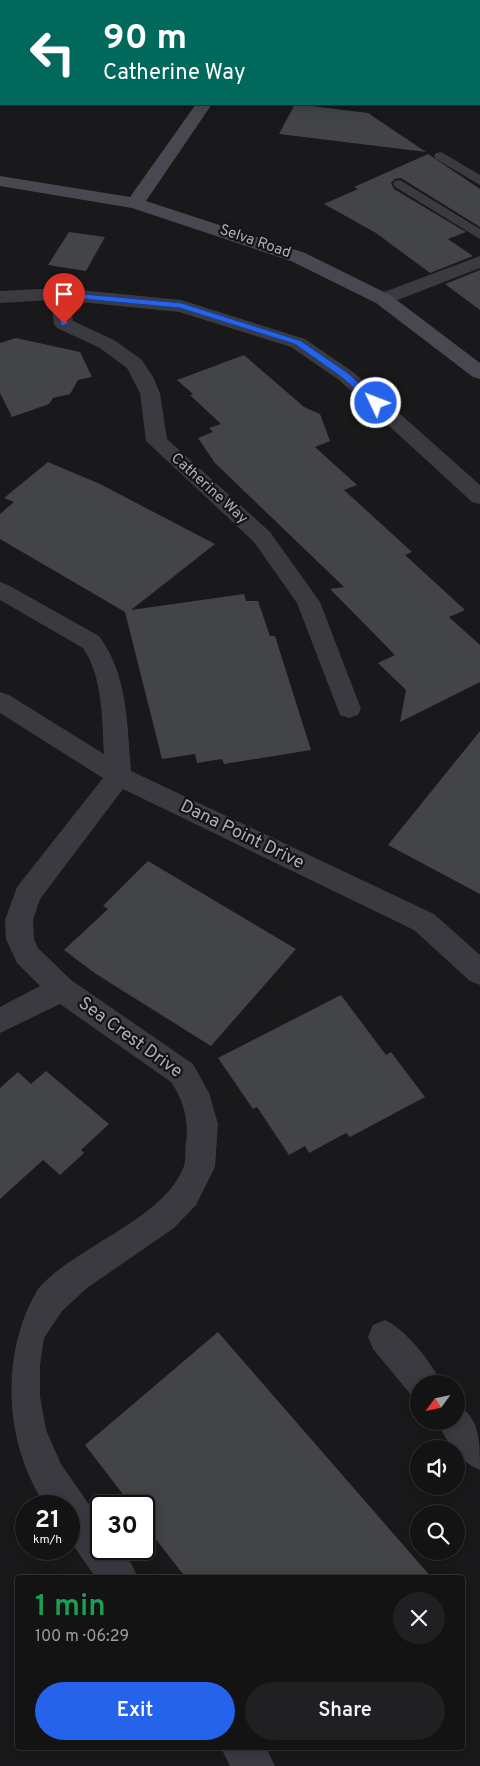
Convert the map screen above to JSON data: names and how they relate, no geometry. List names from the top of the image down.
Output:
{
  "streets": {
    "street": [
      "Selva Road",
      "Catherine Way",
      "Dana Point Drive",
      "Sea Crest Drive"
    ]
  },
  "crossings": [
    ["Dana Point Drive", "Sea Crest Drive"]
  ],
  "north": "bottom left",
  "page": {
    "turn": ["90 m", "Catherine Way"],
    "speed": "21 km/h",
    "limit": "30",
    "heading": ["1 min", "100 m · 06:29"],
    "buttons": ["Exit", "Share"]
  }
}
